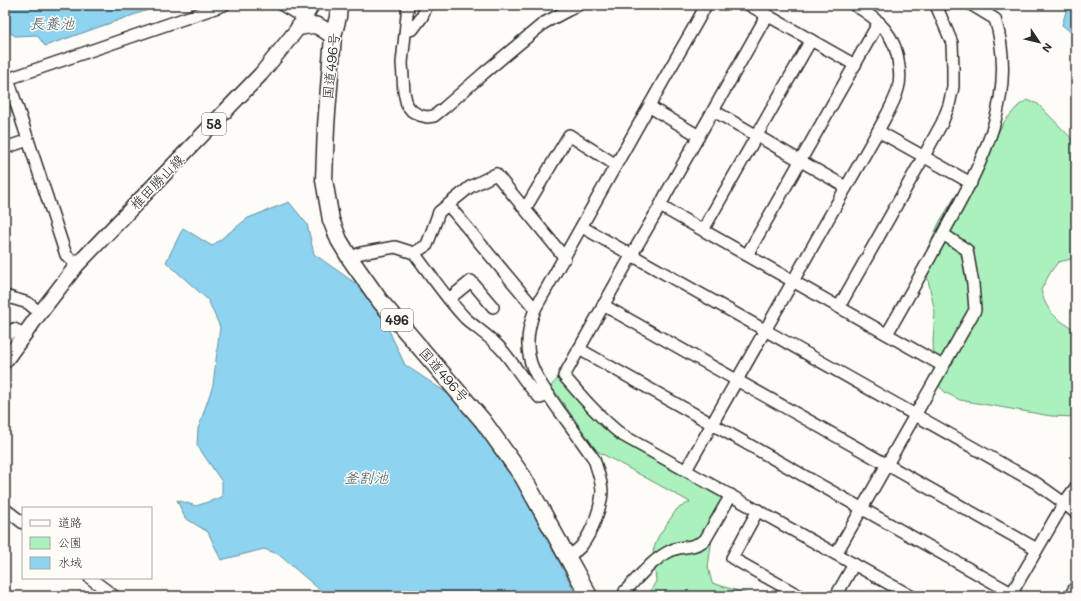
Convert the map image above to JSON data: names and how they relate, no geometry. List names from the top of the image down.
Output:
{
  "streets": {
    "highway": ["国道496号", "496"],
    "main road": ["58", "椎田勝山線"]
  },
  "water": ["長養池", "釜割池"],
  "legend": ["道路", "公園", "水域"],
  "north": "bottom right"
}
